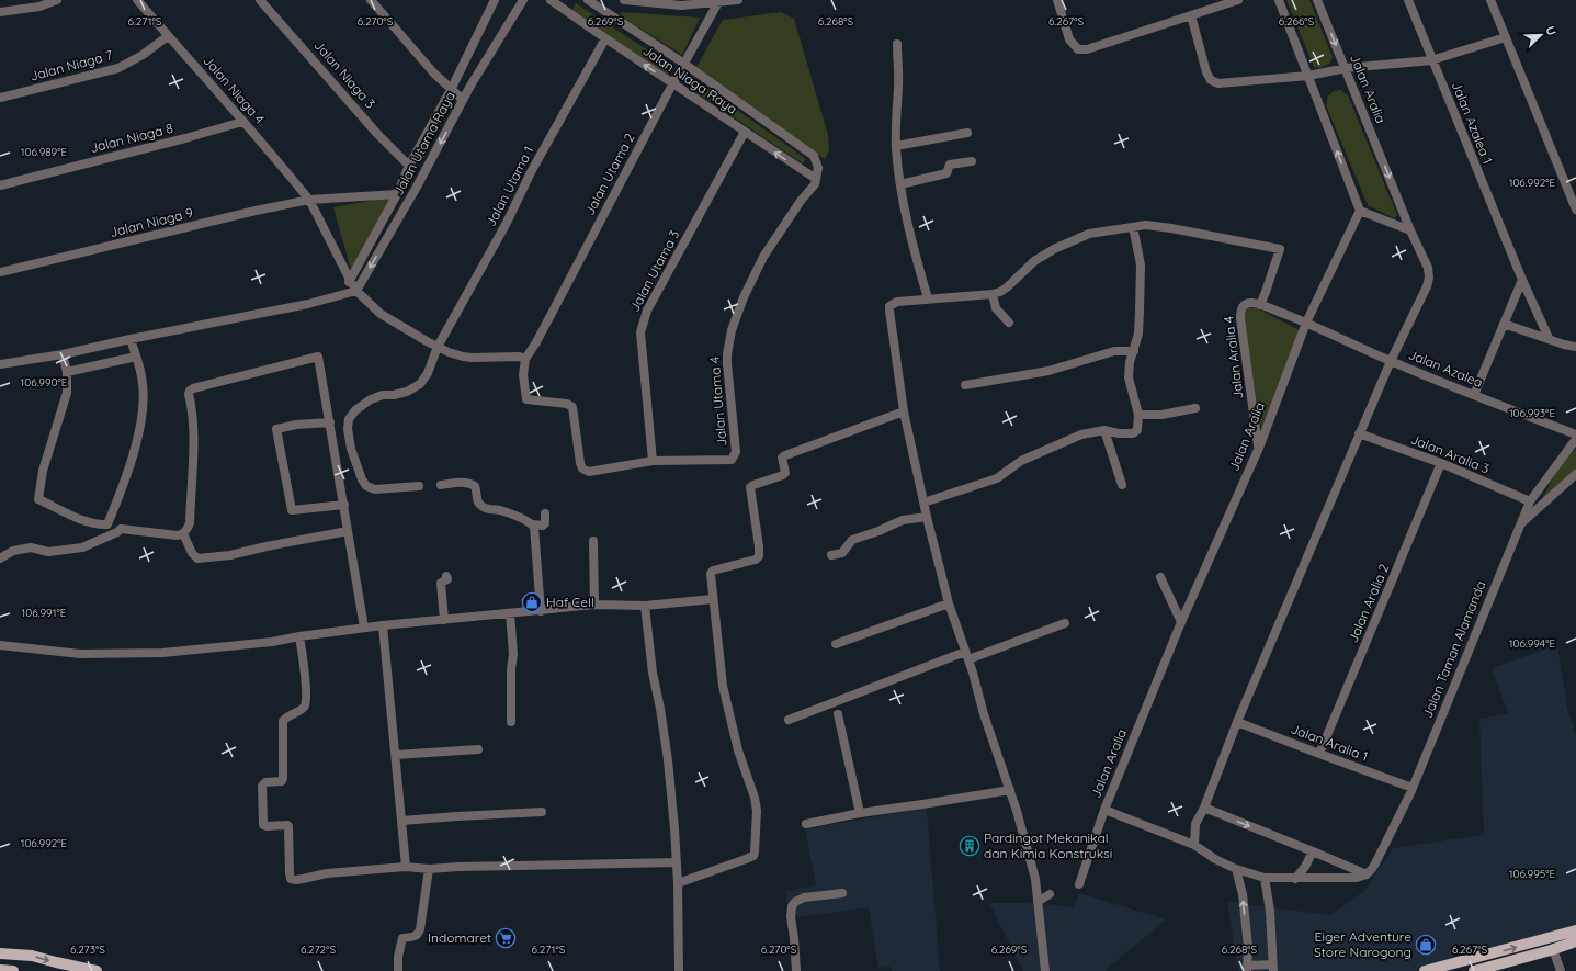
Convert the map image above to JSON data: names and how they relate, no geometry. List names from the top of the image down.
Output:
{
  "streets": {
    "street": [
      "Jalan Niaga 7",
      "Jalan Niaga 3",
      "Jalan Niaga Raya",
      "Jalan Aralia",
      "Jalan Niaga 4",
      "Jalan Azalea 1",
      "Jalan Niaga 8",
      "Jalan Utama Raya",
      "Jalan Utama 2",
      "Jalan Utama 1",
      "Jalan Niaga 9",
      "Jalan Utama 3",
      "Jalan Aralia 4",
      "Jalan Azalea",
      "Jalan Utama 4",
      "Jalan Aralia 3",
      "Jalan Aralia 2",
      "Jalan Taman Alamanda",
      "Jalan Aralia 1"
    ]
  },
  "crossings": [
    ["Jalan Niaga 7", "Jalan Niaga 4"],
    ["Jalan Niaga Raya", "Jalan Utama 2"],
    ["Jalan Niaga Raya", "Jalan Utama 1"],
    ["Jalan Niaga Raya", "Jalan Utama 3"],
    ["Jalan Niaga Raya", "Jalan Utama 4"],
    ["Jalan Aralia", "Jalan Aralia 4"],
    ["Jalan Aralia", "Jalan Azalea"],
    ["Jalan Aralia", "Jalan Aralia 3"],
    ["Jalan Aralia", "Jalan Aralia 1"],
    ["Jalan Niaga 4", "Jalan Niaga 8"],
    ["Jalan Niaga 4", "Jalan Utama Raya"],
    ["Jalan Niaga 4", "Jalan Utama 2"],
    ["Jalan Niaga 4", "Jalan Utama 1"],
    ["Jalan Niaga 4", "Jalan Niaga 9"],
    ["Jalan Niaga 4", "Jalan Utama 4"],
    ["Jalan Utama 2", "Jalan Utama 4"],
    ["Jalan Utama 3", "Jalan Utama 4"],
    ["Jalan Aralia 3", "Jalan Aralia 2"],
    ["Jalan Aralia 3", "Jalan Taman Alamanda"],
    ["Jalan Aralia 2", "Jalan Aralia 1"],
    ["Jalan Taman Alamanda", "Jalan Aralia 1"]
  ],
  "places": {
    "shop": ["Haf Cell", "Eiger Adventure Store Narogong"],
    "building": ["Pardingot Mekanikal dan Kimia Konstruksi"],
    "supermarket": ["Indomaret"]
  },
  "north": "top right",
  "coordinates": [
    "6.271°S",
    "6.270°S",
    "6.269°S",
    "6.268°S",
    "6.267°S",
    "6.266°S",
    "106.989°E",
    "106.992°E",
    "106.990°E",
    "106.993°E",
    "106.991°E",
    "106.994°E",
    "106.995°E",
    "6.273°S",
    "6.272°S"
  ]
}
